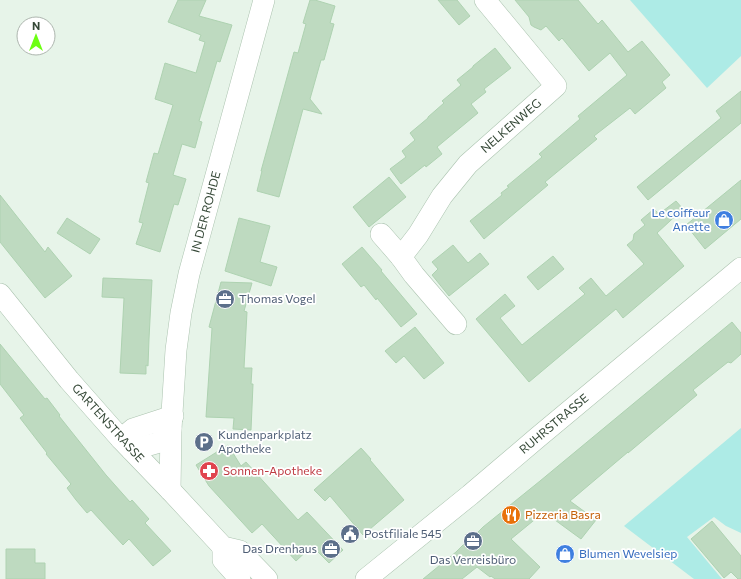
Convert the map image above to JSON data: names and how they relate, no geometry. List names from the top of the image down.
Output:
{
  "streets": {
    "street": [
      "NELKENWEG",
      "IN DER ROHDE",
      "GARTENSTRASSE",
      "RUHRSTRASSE"
    ]
  },
  "crossings": [
    ["IN DER ROHDE", "GARTENSTRASSE"]
  ],
  "places": {
    "shop": ["Le coiffeur Anette", "Blumen Wevelsiep"],
    "office": ["Thomas Vogel", "Das Verreisbüro", "Das Drenhaus"],
    "parking": ["Kundenparkplatz Apotheke"],
    "pharmacy": ["Sonnen-Apotheke"],
    "restaurant": ["Pizzeria Basra"],
    "public building": ["Postfiliale 545"]
  },
  "north": "top"
}
